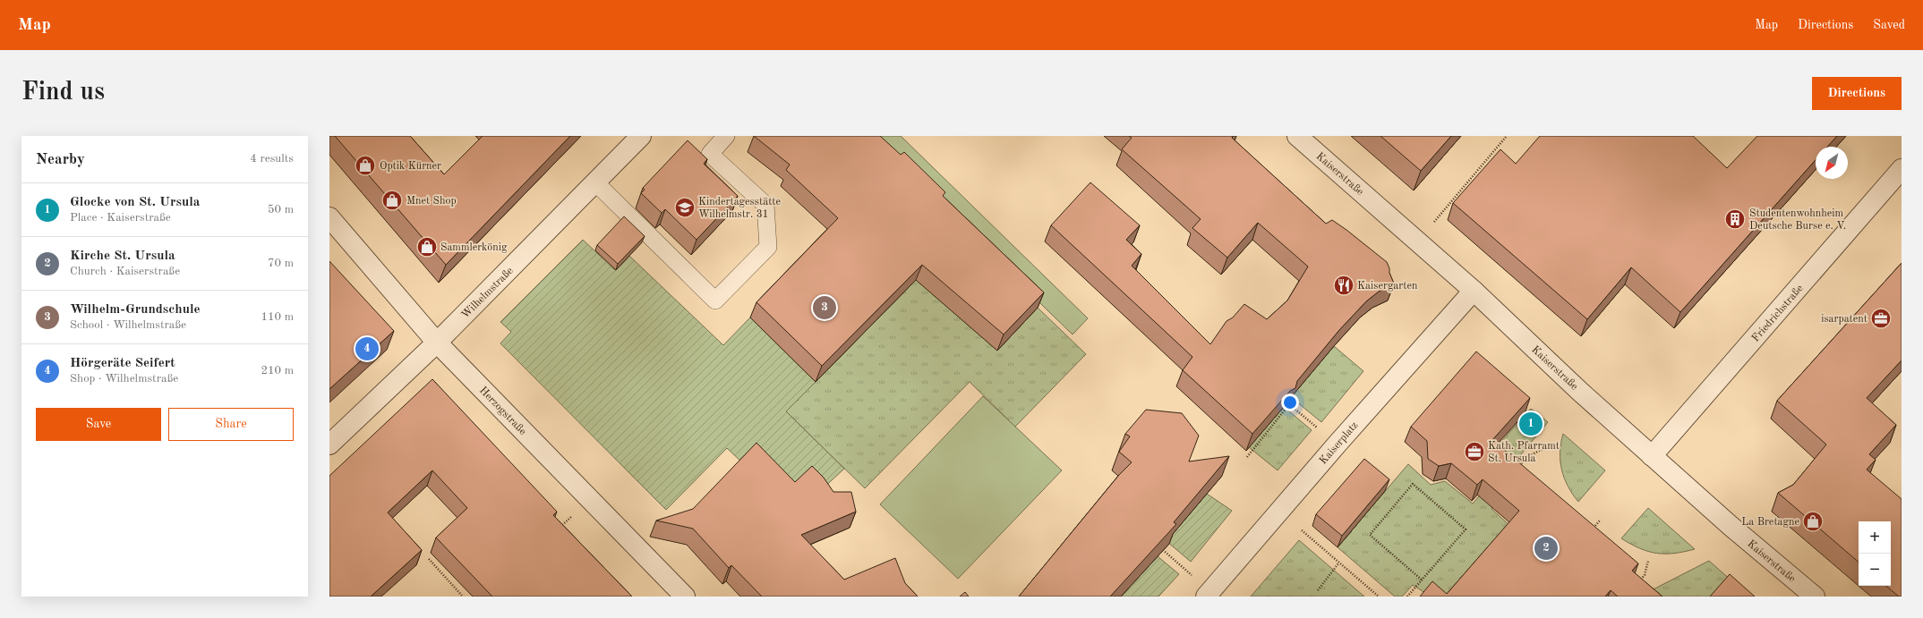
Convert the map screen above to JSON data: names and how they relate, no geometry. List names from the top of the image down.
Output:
{
  "streets": {
    "street": [
      "Kaiserstraße",
      "Wilhelmstraße",
      "Friedrichstraße",
      "Herzogstraße",
      "Kaiserplatz"
    ]
  },
  "crossings": [
    ["Kaiserstraße", "Friedrichstraße"],
    ["Kaiserstraße", "Kaiserplatz"],
    ["Wilhelmstraße", "Herzogstraße"]
  ],
  "places": {
    "shop": [
      "Optik Kürner",
      "Mnet Shop",
      "Sammlerkönig",
      "La Bretagne"
    ],
    "school or university": ["Kindertagesstätte Wilhelmstr. 31"],
    "building": ["Studentenwohnheim Deutsche Burse e. V."],
    "restaurant": ["Kaisergarten"],
    "office": ["isarpatent", "Kath. Pfarramt St. Ursula"]
  },
  "north": "bottom left",
  "page": {
    "header": "Map",
    "nav": ["Map", "Directions", "Saved"],
    "buttons": [
      "Directions",
      ["Save", "Share"]
    ],
    "title": "Find us",
    "heading": ["Nearby", "4 results"],
    "list": [
      {
        "mark": "1",
        "name": "Glocke von St. Ursula",
        "note": "Place · Kaiserstraße",
        "value": "50 m"
      },
      {
        "mark": "2",
        "name": "Kirche St. Ursula",
        "note": "Church · Kaiserstraße",
        "value": "70 m"
      },
      {
        "mark": "3",
        "name": "Wilhelm-Grundschule",
        "note": "School · Wilhelmstraße",
        "value": "110 m"
      },
      {
        "mark": "4",
        "name": "Hörgeräte Seifert",
        "note": "Shop · Wilhelmstraße",
        "value": "210 m"
      }
    ],
    "pins": [
      "3",
      "4",
      "1",
      "2"
    ],
    "map_buttons": ["+", "−"]
  }
}
